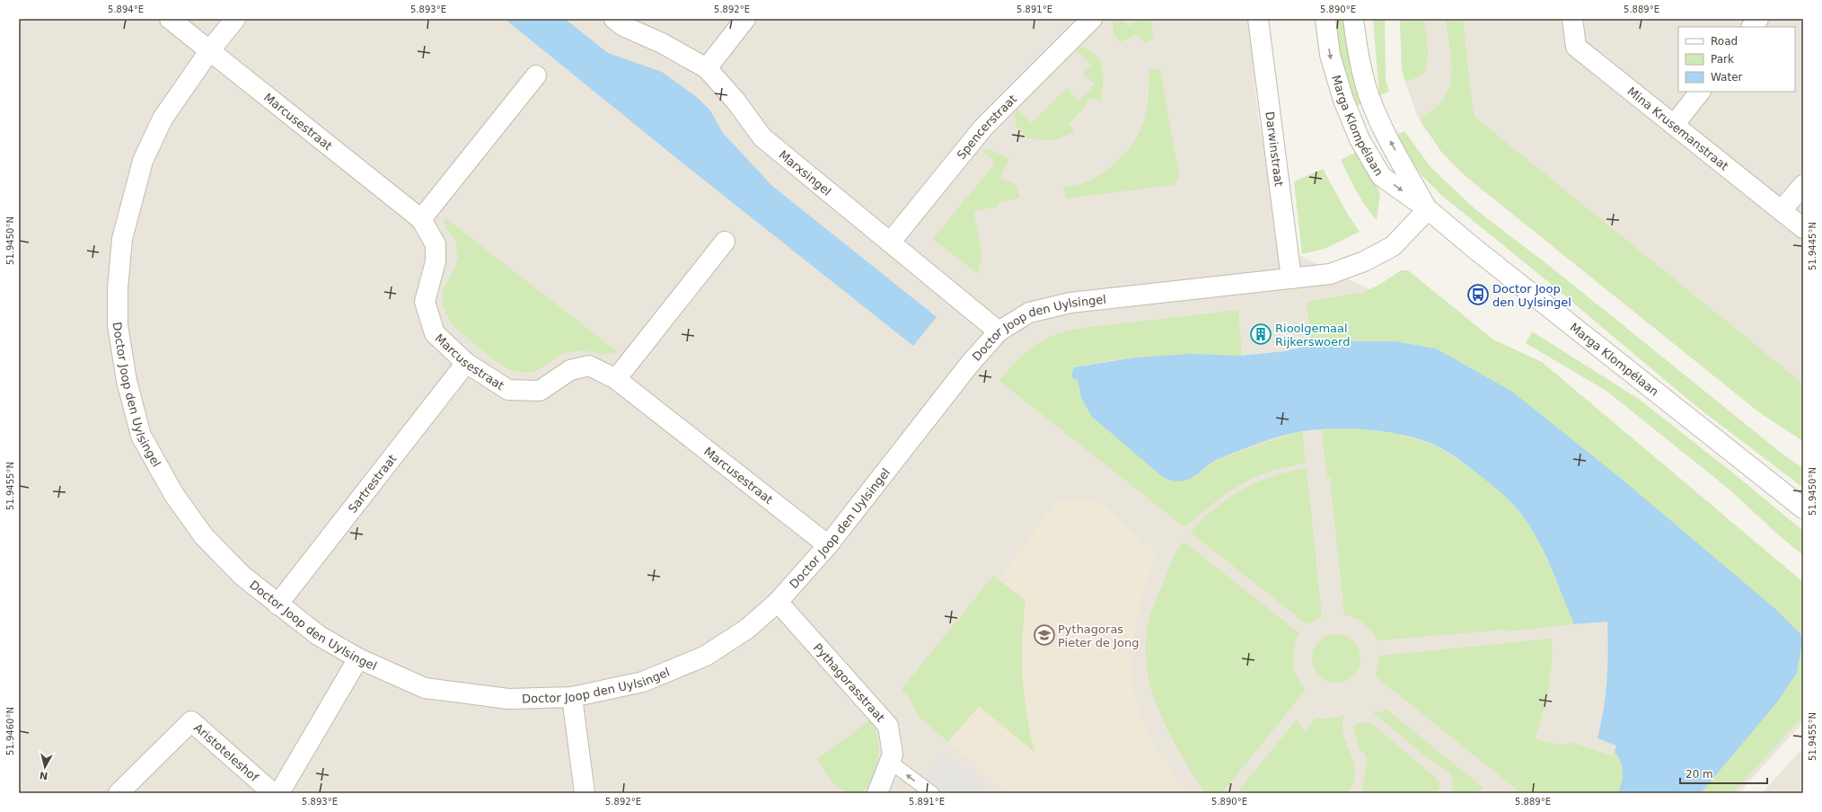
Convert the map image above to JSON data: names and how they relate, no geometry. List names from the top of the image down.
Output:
{
  "streets": {
    "street": [
      "Marcusestraat",
      "Marga Klompélaan",
      "Spencerstraat",
      "Mina Krusemanstraat",
      "Darwinstraat",
      "Marxsingel",
      "Doctor Joop den Uylsingel",
      "Sartrestraat",
      "Pythagorasstraat",
      "Aristoteleshof"
    ]
  },
  "crossings": [
    ["Marcusestraat", "Doctor Joop den Uylsingel"],
    ["Marcusestraat", "Sartrestraat"],
    ["Marga Klompélaan", "Doctor Joop den Uylsingel"],
    ["Spencerstraat", "Marxsingel"],
    ["Darwinstraat", "Doctor Joop den Uylsingel"],
    ["Marxsingel", "Doctor Joop den Uylsingel"],
    ["Doctor Joop den Uylsingel", "Sartrestraat"],
    ["Doctor Joop den Uylsingel", "Pythagorasstraat"]
  ],
  "places": {
    "bus stop": ["Doctor Joop den Uylsingel"],
    "building": ["Rioolgemaal Rijkerswoerd"],
    "school or university": ["Pythagoras Pieter de Jong"]
  },
  "legend": ["Road", "Park", "Water"],
  "scale_bar": "20 m",
  "north": "bottom",
  "coordinates": [
    "5.894°E",
    "5.893°E",
    "5.892°E",
    "5.891°E",
    "5.890°E",
    "5.889°E",
    "51.9450°N",
    "51.9445°N",
    "51.9455°N",
    "51.9460°N"
  ]
}
